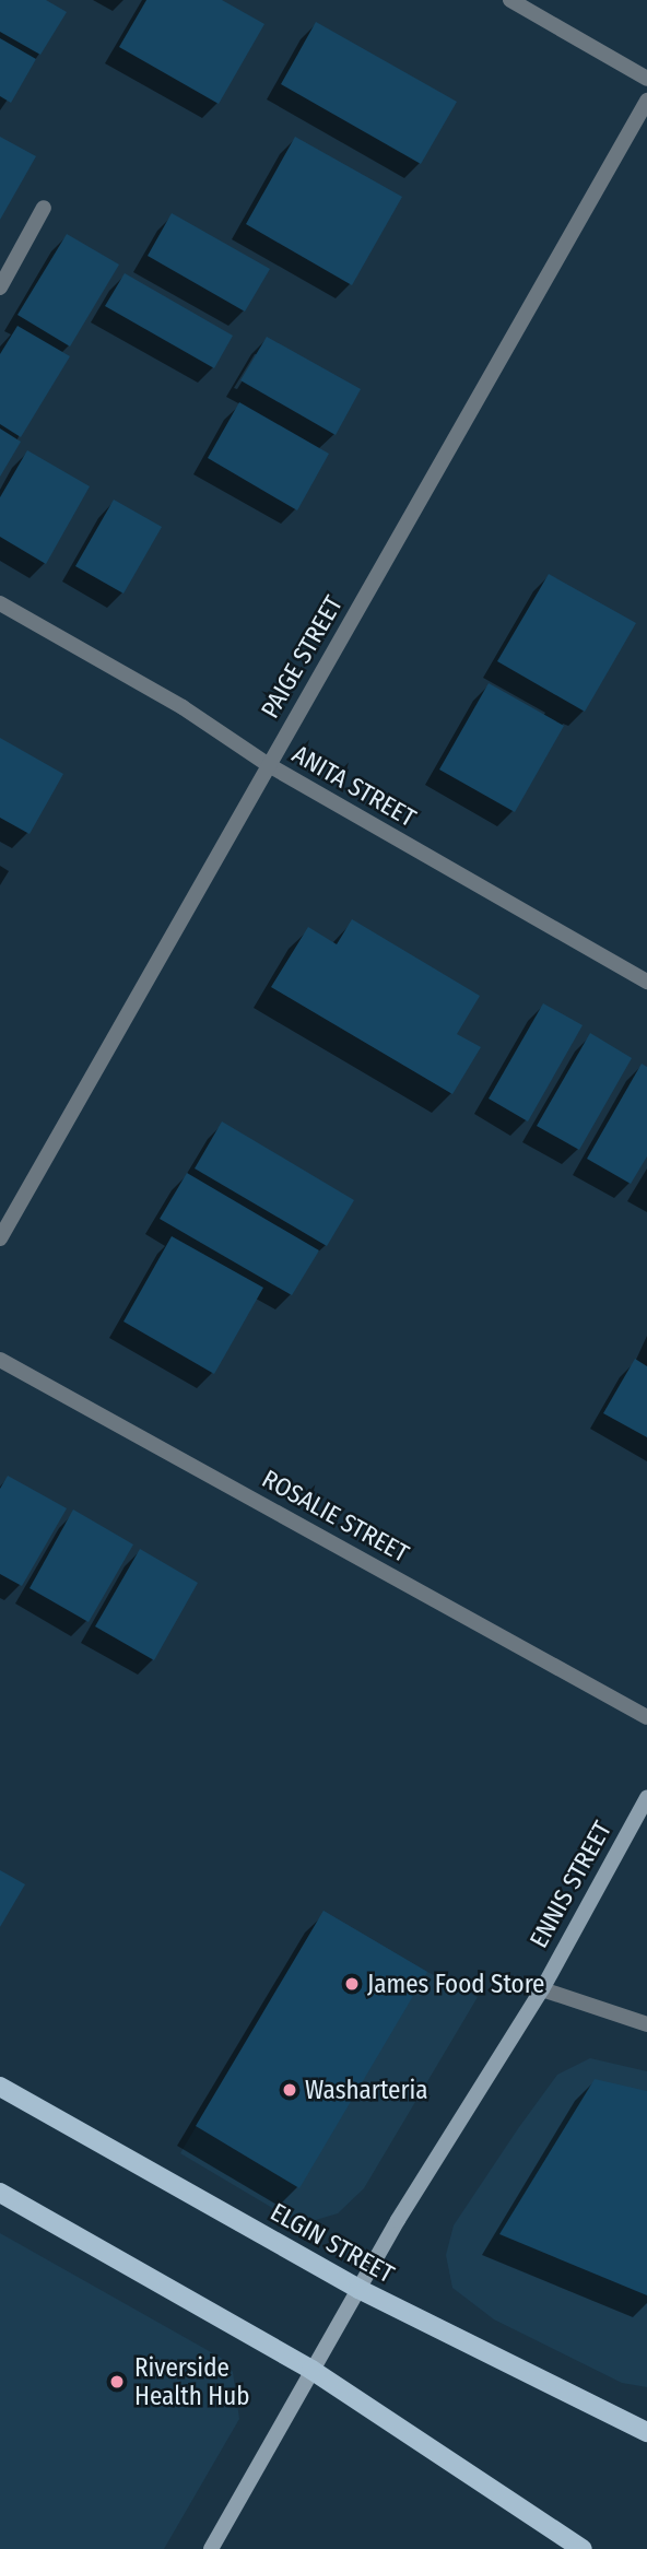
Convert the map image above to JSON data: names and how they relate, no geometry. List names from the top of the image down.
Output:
{
  "streets": {
    "main road": ["ELGIN STREET"],
    "street": [
      "PAIGE STREET",
      "ANITA STREET",
      "ROSALIE STREET",
      "ENNIS STREET"
    ]
  },
  "crossings": [
    ["PAIGE STREET", "ANITA STREET"],
    ["ENNIS STREET", "ELGIN STREET"]
  ],
  "places": ["James Food Store", "Washarteria", "Riverside Health Hub"]
}
